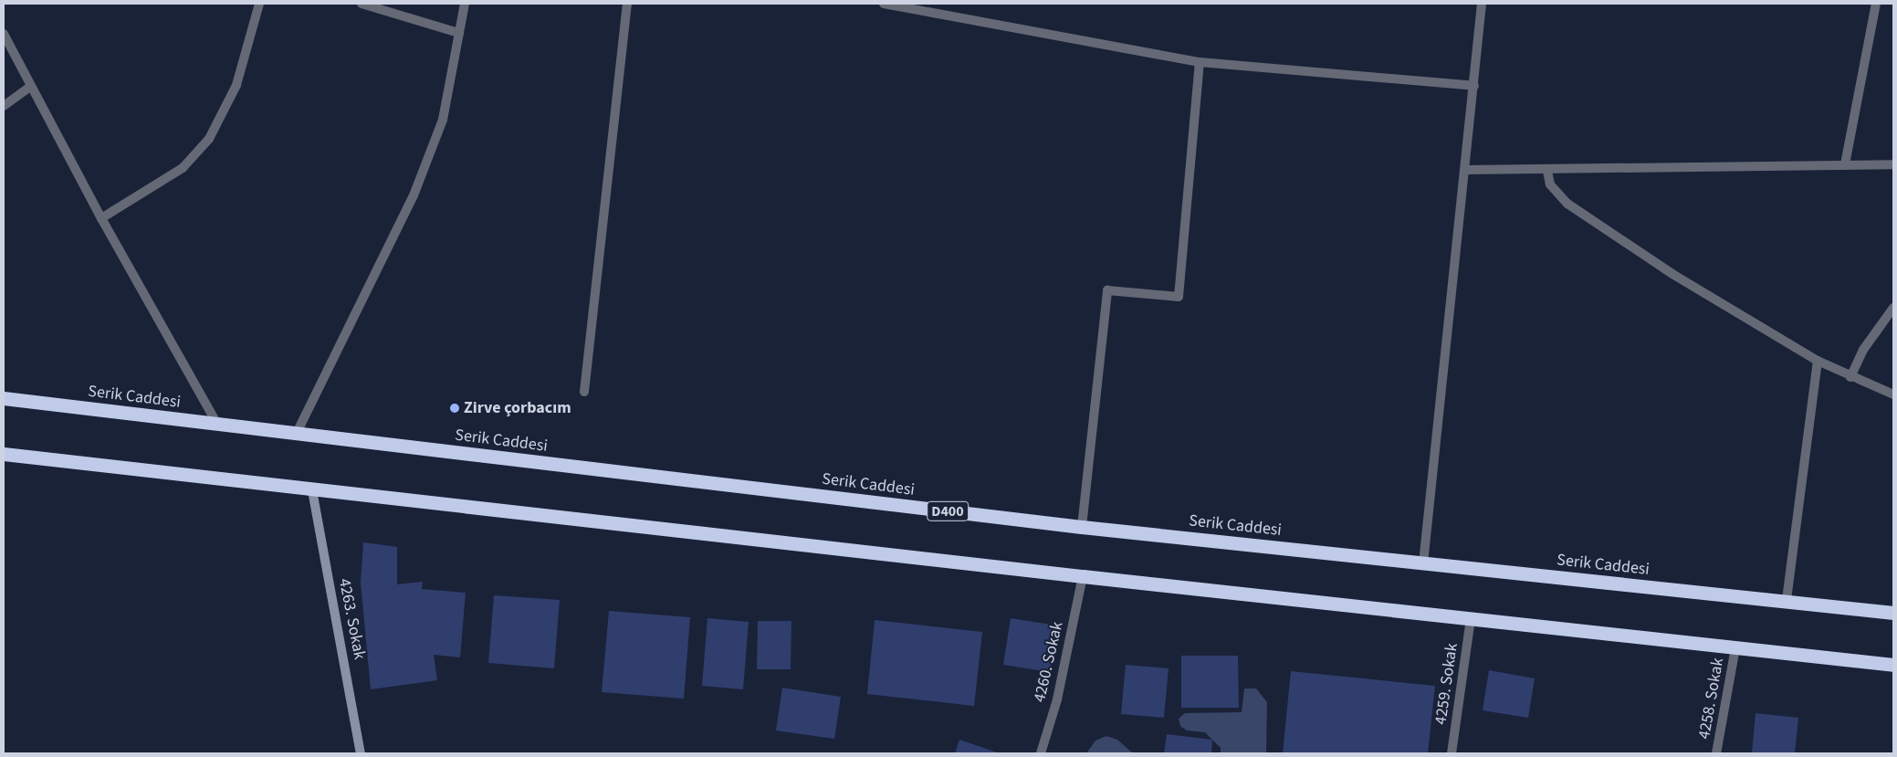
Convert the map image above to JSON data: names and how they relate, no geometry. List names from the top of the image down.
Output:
{
  "streets": {
    "highway": ["Serik Caddesi", "D400"],
    "street": [
      "4263. Sokak",
      "4260. Sokak",
      "4259. Sokak",
      "4258. Sokak"
    ]
  },
  "places": ["Zirve çorbacım"]
}
